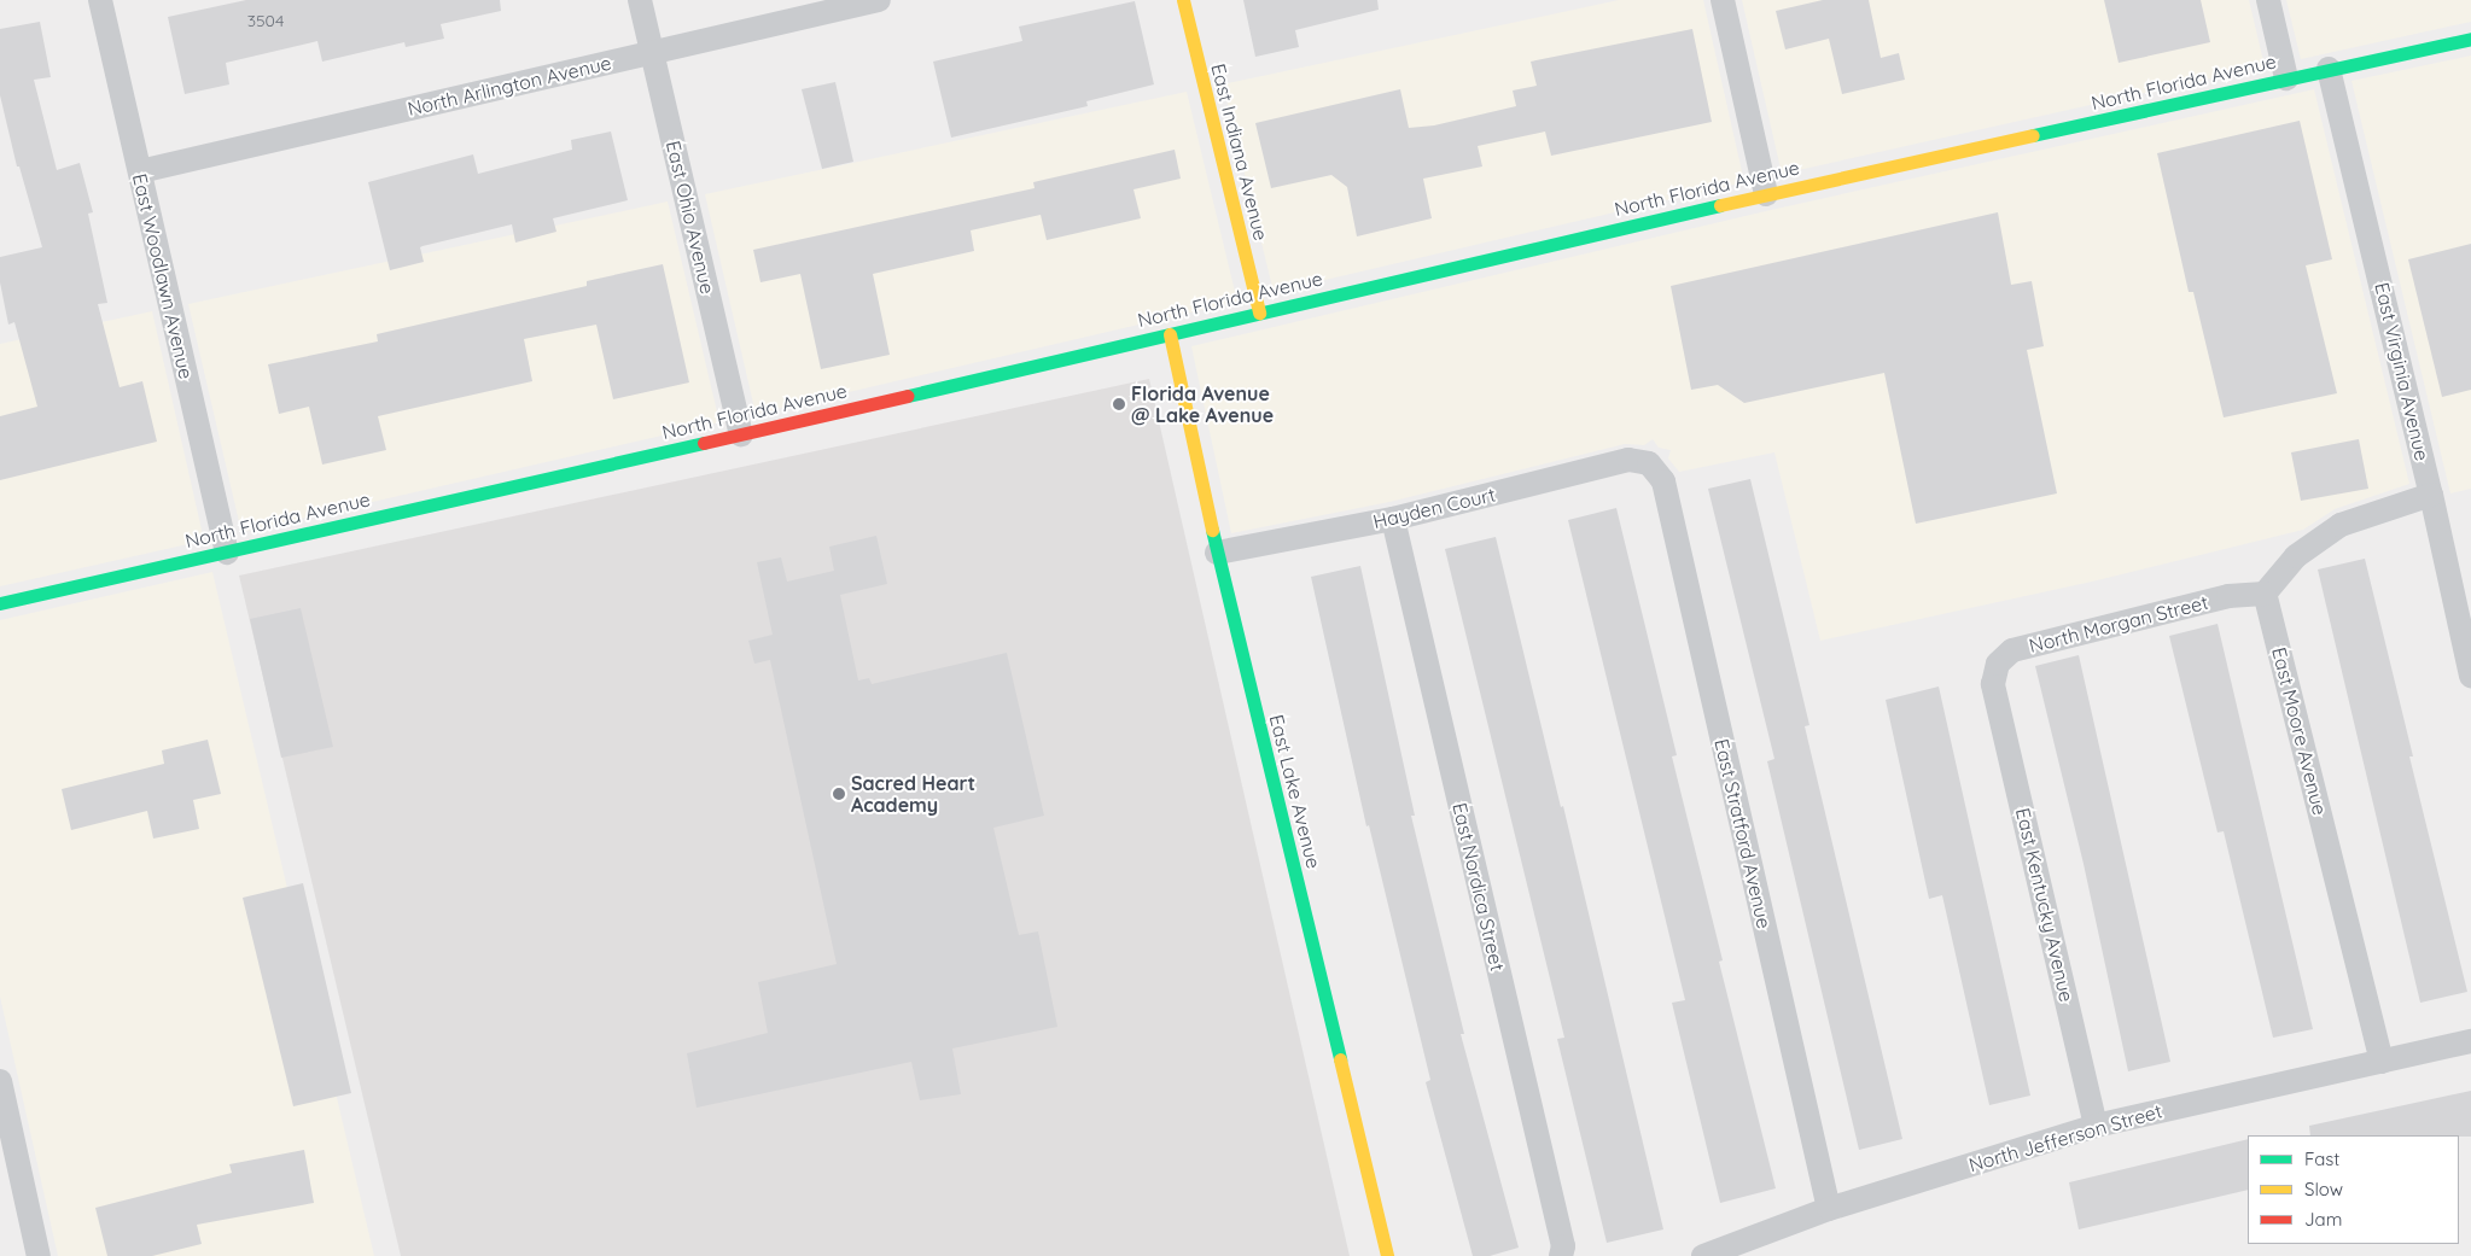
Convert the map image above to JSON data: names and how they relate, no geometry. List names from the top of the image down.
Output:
{
  "streets": {
    "main road": ["North Florida Avenue", "East Indiana Avenue", "East Lake Avenue"],
    "street": [
      "North Arlington Avenue",
      "East Ohio Avenue",
      "East Woodlawn Avenue",
      "East Virginia Avenue",
      "Hayden Court",
      "North Morgan Street",
      "East Moore Avenue",
      "East Stratford Avenue",
      "East Nordica Street",
      "East Kentucky Avenue",
      "North Jefferson Street"
    ]
  },
  "crossings": [
    ["North Florida Avenue", "East Indiana Avenue"],
    ["North Florida Avenue", "East Ohio Avenue"],
    ["North Florida Avenue", "East Woodlawn Avenue"],
    ["North Florida Avenue", "East Virginia Avenue"],
    ["North Florida Avenue", "East Lake Avenue"],
    ["North Arlington Avenue", "East Ohio Avenue"],
    ["North Arlington Avenue", "East Woodlawn Avenue"],
    ["Hayden Court", "East Lake Avenue"],
    ["Hayden Court", "East Stratford Avenue"],
    ["Hayden Court", "East Nordica Street"],
    ["North Morgan Street", "East Moore Avenue"],
    ["North Morgan Street", "East Kentucky Avenue"],
    ["East Moore Avenue", "North Jefferson Street"],
    ["East Stratford Avenue", "North Jefferson Street"],
    ["East Kentucky Avenue", "North Jefferson Street"]
  ],
  "places": ["Florida Avenue @ Lake Avenue", "Sacred Heart Academy"],
  "house_numbers": ["3504"],
  "legend": ["Fast", "Slow", "Jam"]
}
